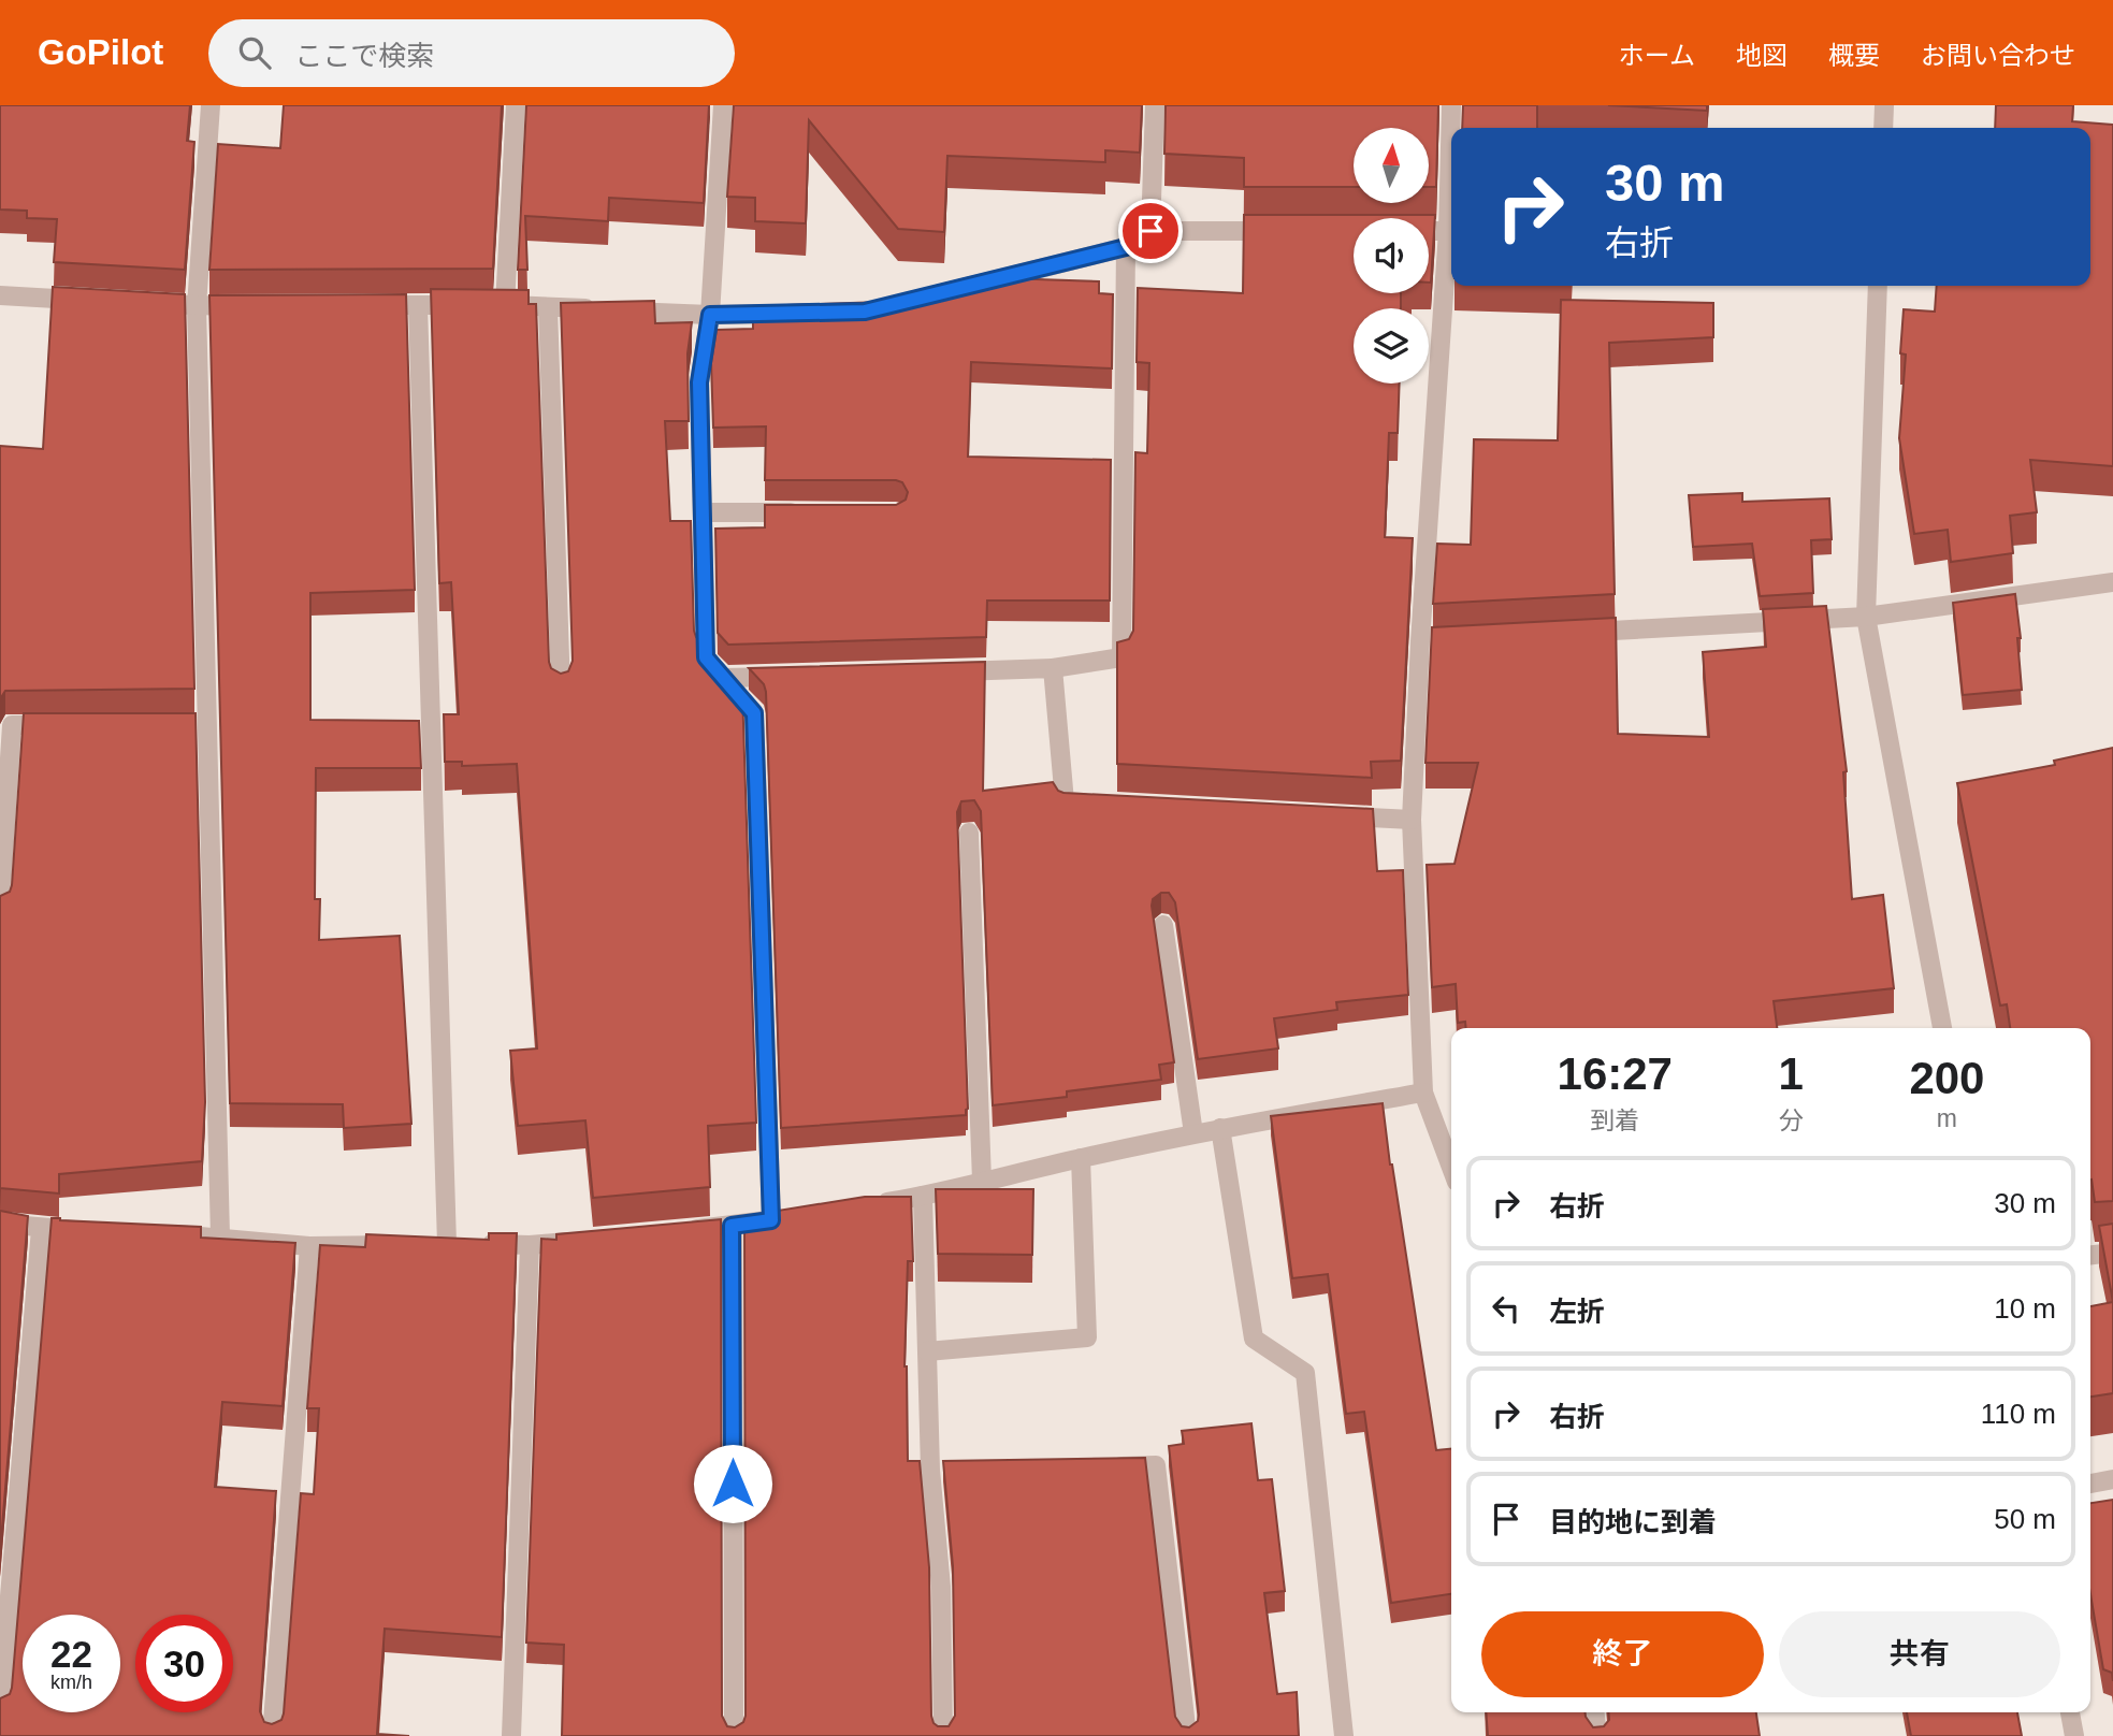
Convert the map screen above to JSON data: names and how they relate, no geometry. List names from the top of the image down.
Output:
{
  "north": "top",
  "page": {
    "header": "GoPilot",
    "search": "ここで検索",
    "nav": [
      "ホーム",
      "地図",
      "概要",
      "お問い合わせ"
    ],
    "turn": ["30 m", "右折"],
    "eta": [
      "16:27",
      "到着",
      "1",
      "分",
      "200",
      "m"
    ],
    "list": [
      {
        "name": "右折",
        "value": "30 m"
      },
      {
        "name": "左折",
        "value": "10 m"
      },
      {
        "name": "右折",
        "value": "110 m"
      },
      {
        "name": "目的地に到着",
        "value": "50 m"
      }
    ],
    "buttons": ["終了", "共有"],
    "speed": "22 km/h",
    "limit": "30"
  }
}
